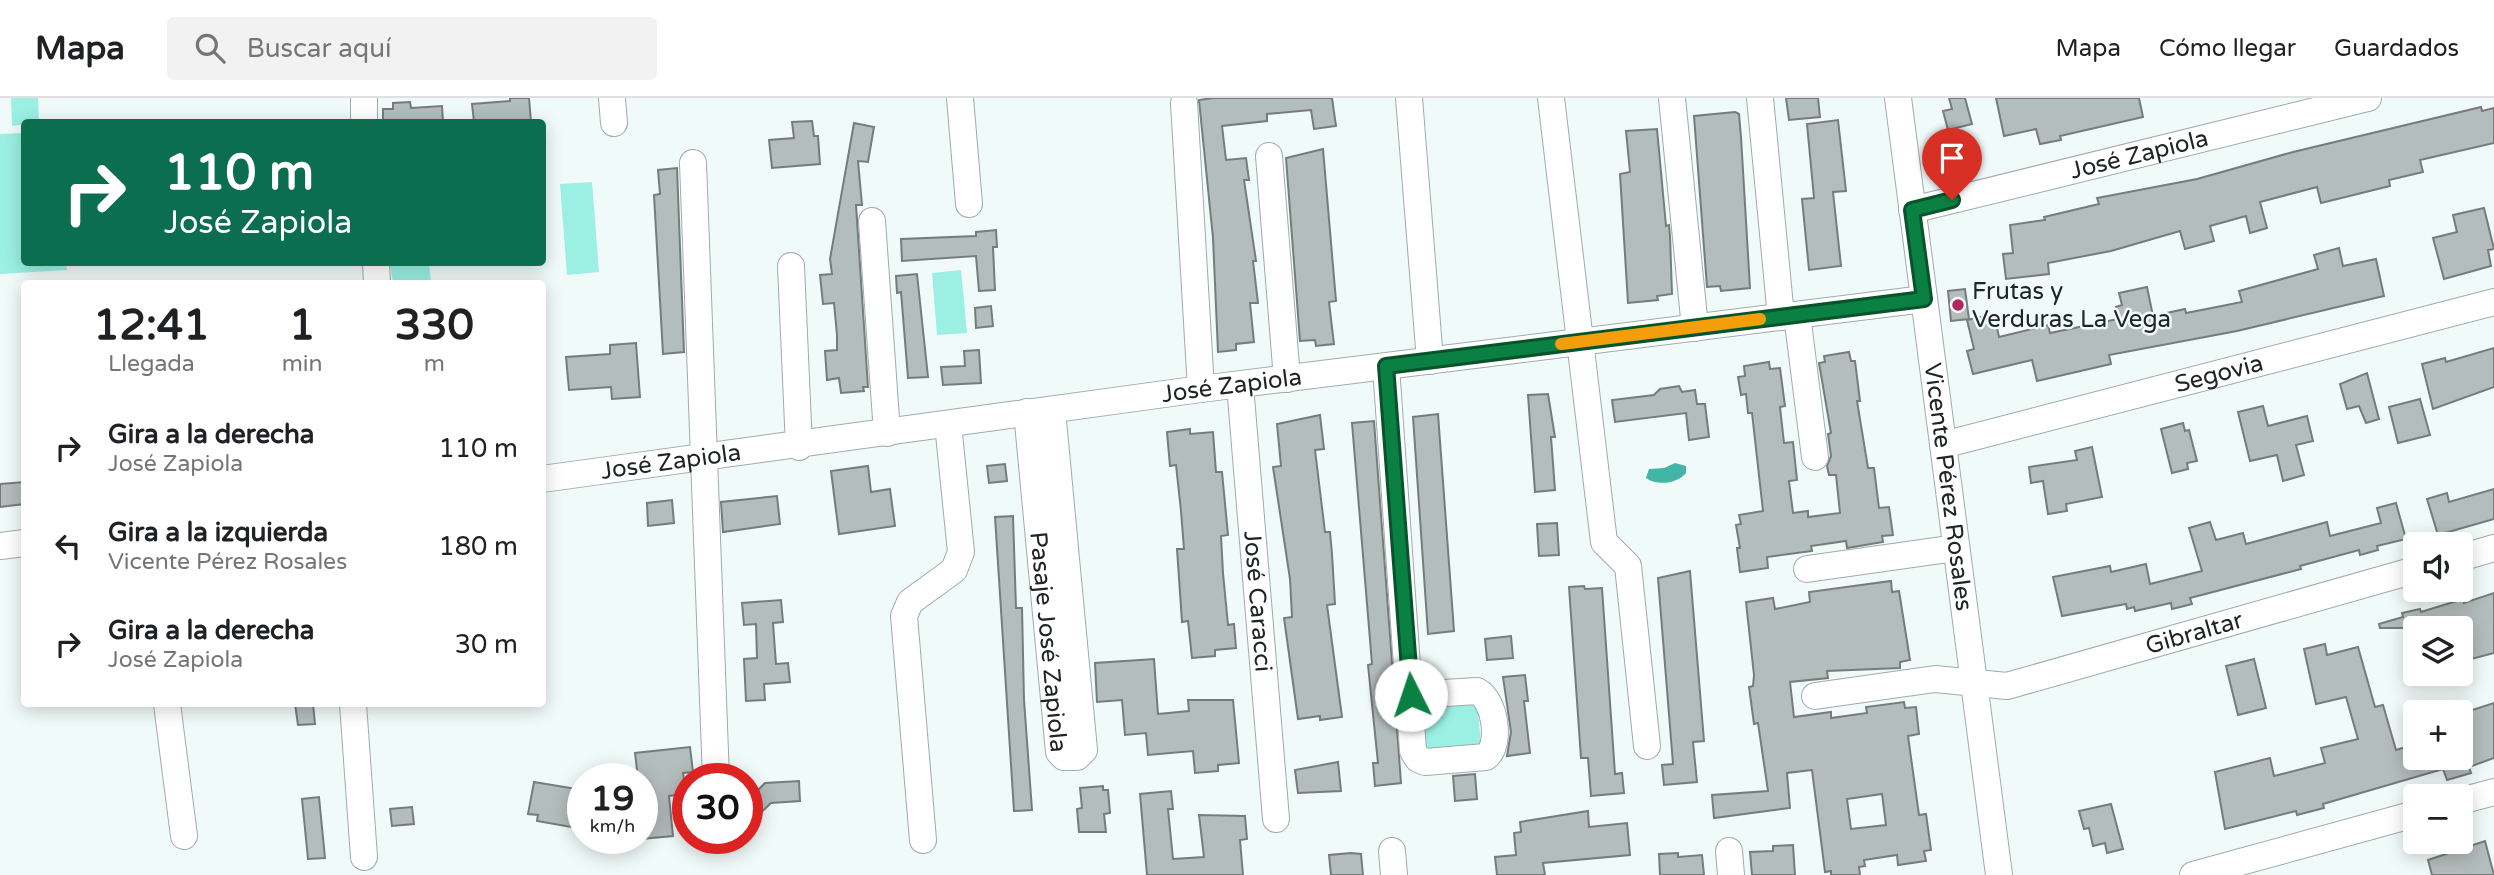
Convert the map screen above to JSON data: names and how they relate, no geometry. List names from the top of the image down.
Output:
{
  "streets": {
    "street": [
      "José Zapiola",
      "Segovia",
      "Vicente Pérez Rosales",
      "José Caracci",
      "Gibraltar",
      "Pasaje José Zapiola"
    ]
  },
  "crossings": [
    ["José Zapiola", "Vicente Pérez Rosales"],
    ["José Zapiola", "José Caracci"],
    ["José Zapiola", "Pasaje José Zapiola"],
    ["Segovia", "Vicente Pérez Rosales"],
    ["Vicente Pérez Rosales", "Gibraltar"]
  ],
  "places": ["Frutas y Verduras La Vega"],
  "page": {
    "header": "Mapa",
    "search": "Buscar aquí",
    "nav": ["Mapa", "Cómo llegar", "Guardados"],
    "turn": ["110 m", "José Zapiola"],
    "eta": [
      "12:41",
      "Llegada",
      "1",
      "min",
      "330",
      "m"
    ],
    "list": [
      {
        "name": "Gira a la derecha",
        "note": "José Zapiola",
        "value": "110 m"
      },
      {
        "name": "Gira a la izquierda",
        "note": "Vicente Pérez Rosales",
        "value": "180 m"
      },
      {
        "name": "Gira a la derecha",
        "note": "José Zapiola",
        "value": "30 m"
      }
    ],
    "map_buttons": ["+", "−"],
    "speed": "19 km/h",
    "limit": "30"
  }
}
